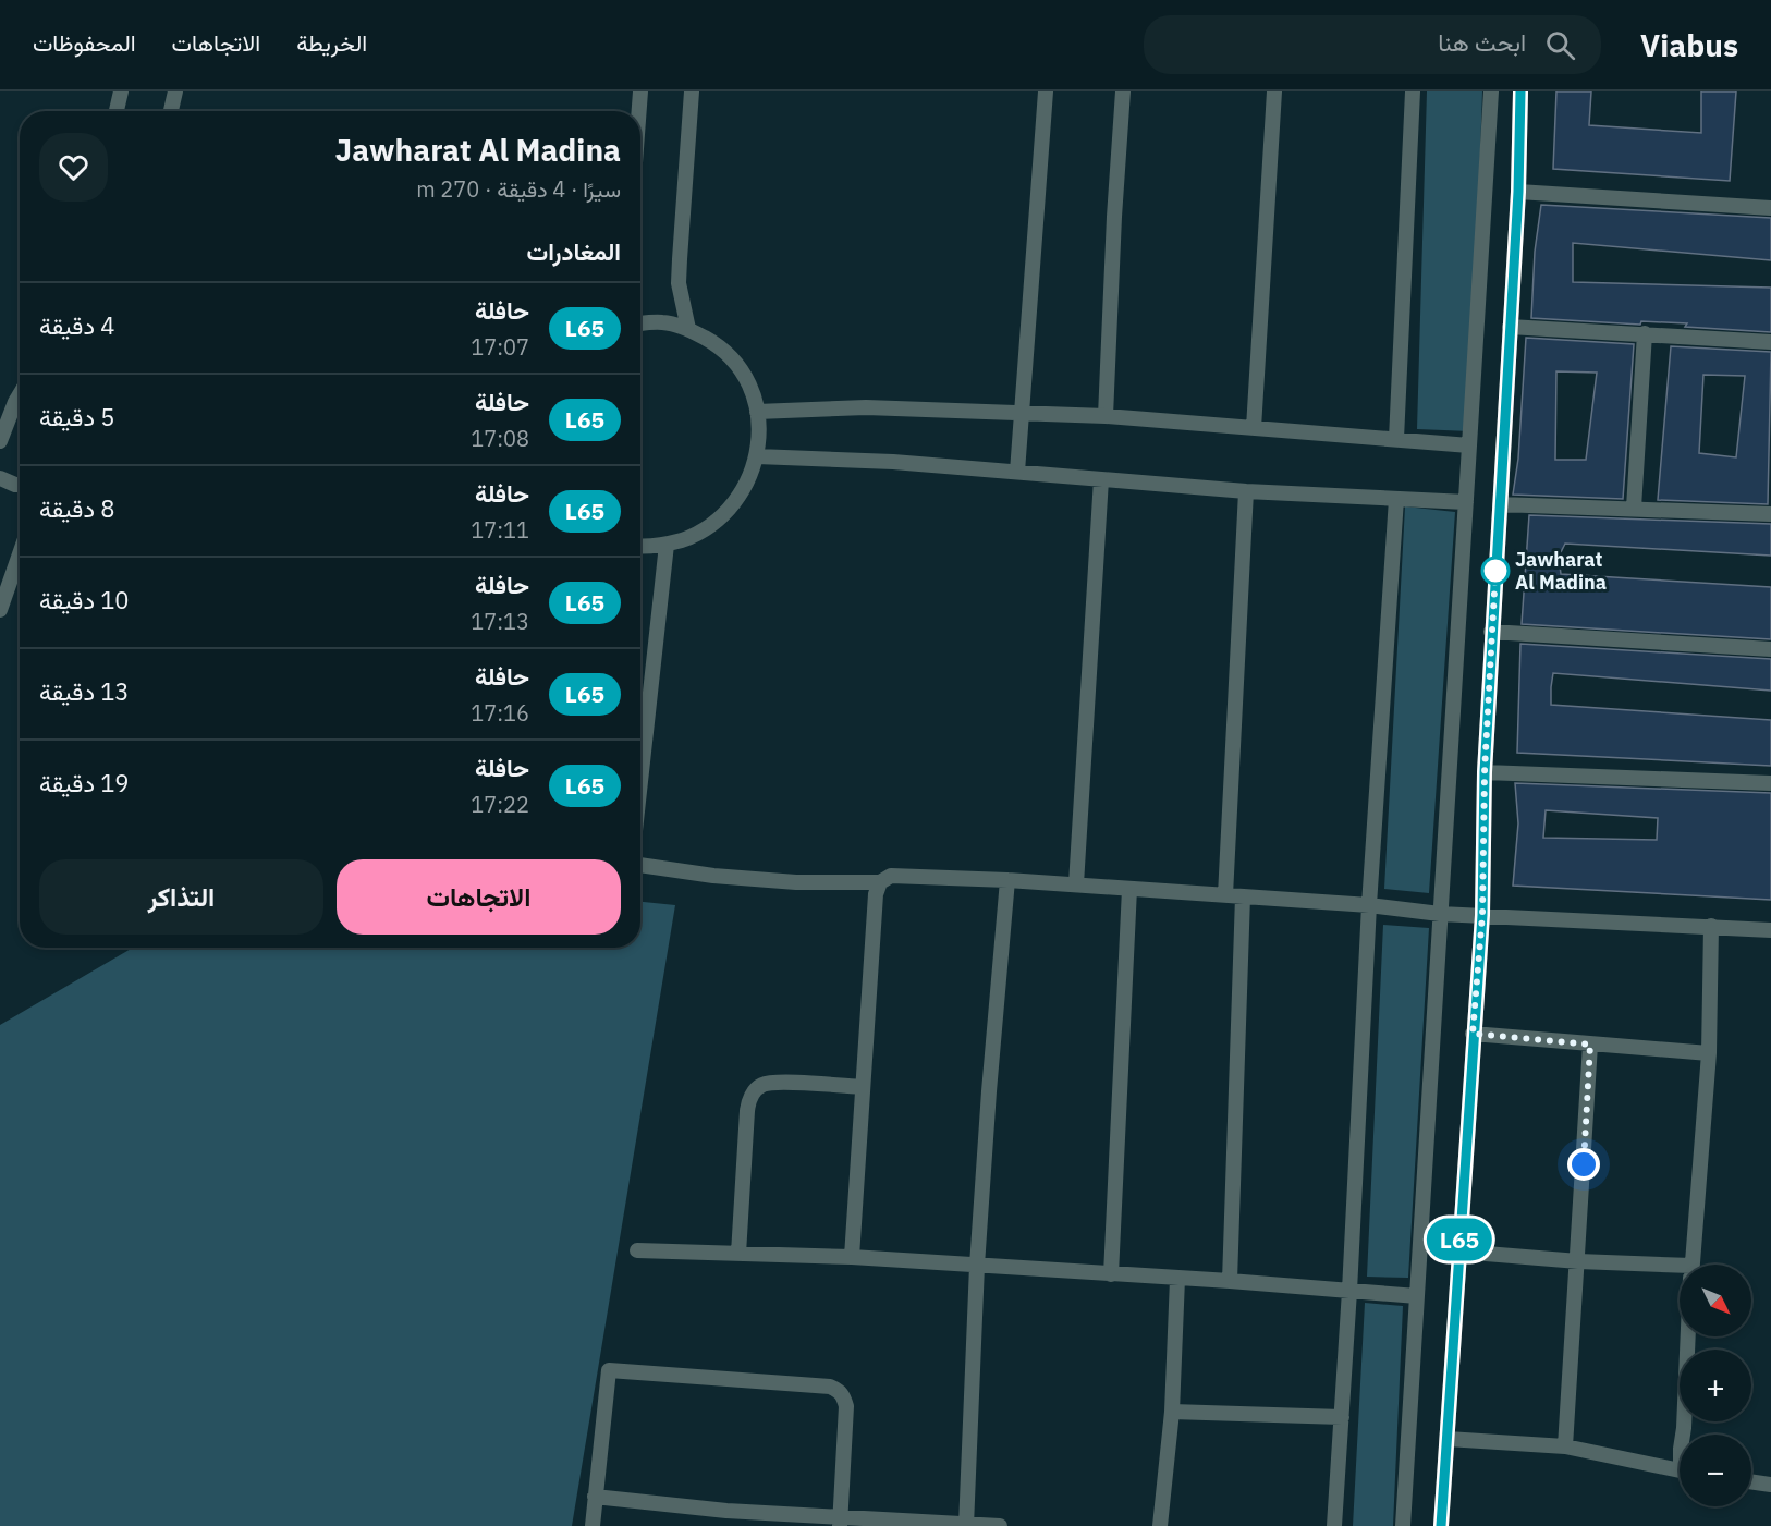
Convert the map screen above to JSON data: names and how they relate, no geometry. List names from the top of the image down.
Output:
{
  "places": ["Jawharat Al Madina"],
  "lines": ["bus line L65"],
  "north": "bottom right",
  "page": {
    "header": "Viabus",
    "search": "ابحث هنا",
    "nav": ["الخريطة", "الاتجاهات", "المحفوظات"],
    "on_map": "L65",
    "heading": [
      ["Jawharat Al Madina", "سيرًا · 4 دقيقة · 270 m"],
      "المغادرات"
    ],
    "list": [
      {
        "mark": "L65",
        "name": "حافلة",
        "note": "17:07",
        "value": "4 دقيقة"
      },
      {
        "mark": "L65",
        "name": "حافلة",
        "note": "17:08",
        "value": "5 دقيقة"
      },
      {
        "mark": "L65",
        "name": "حافلة",
        "note": "17:11",
        "value": "8 دقيقة"
      },
      {
        "mark": "L65",
        "name": "حافلة",
        "note": "17:13",
        "value": "10 دقيقة"
      },
      {
        "mark": "L65",
        "name": "حافلة",
        "note": "17:16",
        "value": "13 دقيقة"
      },
      {
        "mark": "L65",
        "name": "حافلة",
        "note": "17:22",
        "value": "19 دقيقة"
      }
    ],
    "buttons": ["الاتجاهات", "التذاكر"],
    "map_buttons": ["+", "−"]
  }
}
